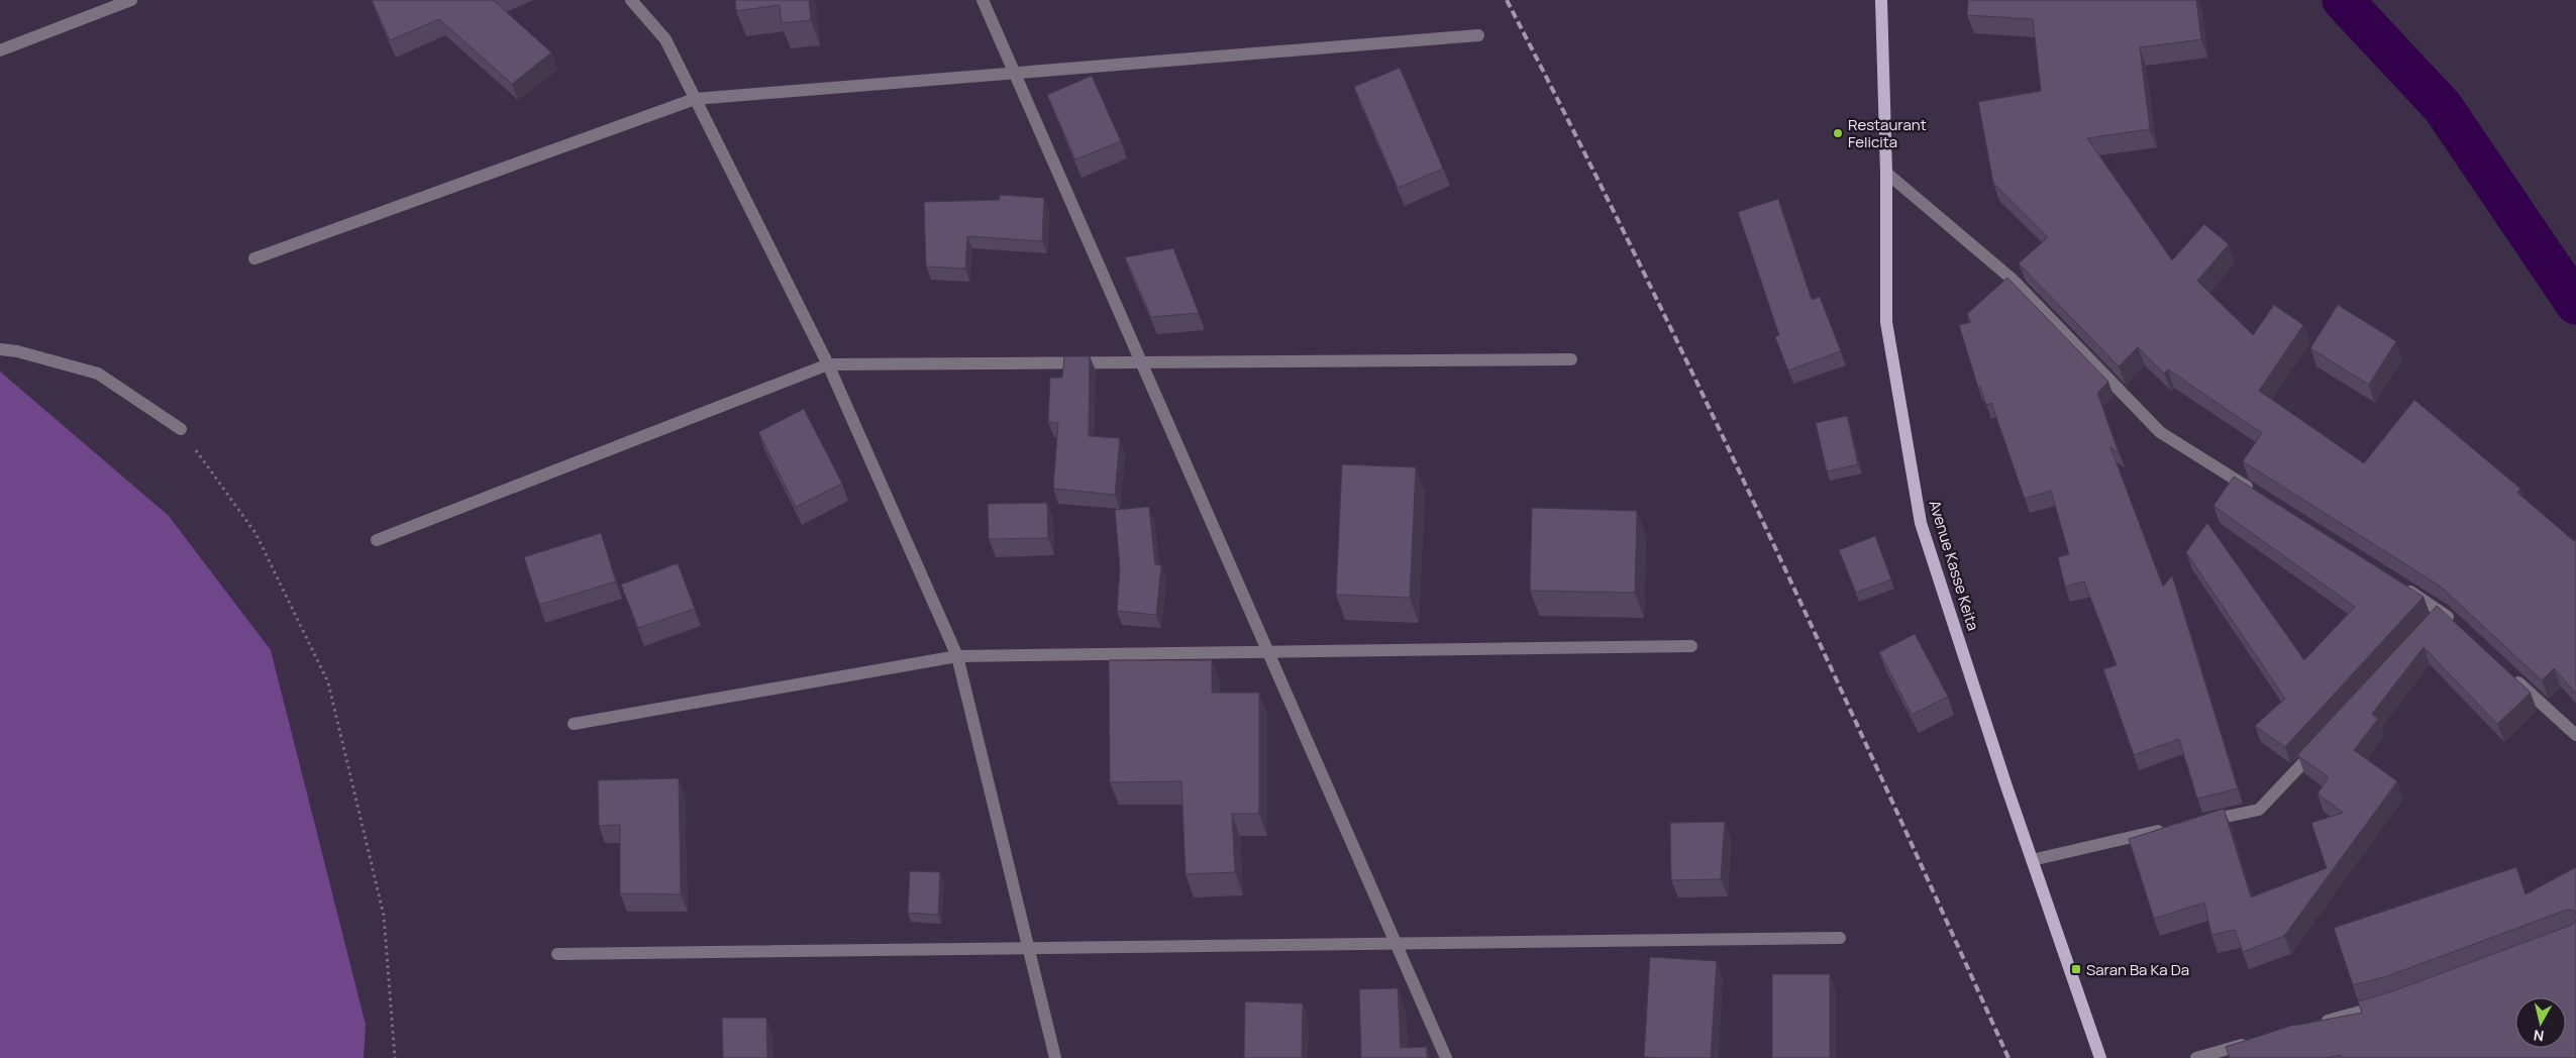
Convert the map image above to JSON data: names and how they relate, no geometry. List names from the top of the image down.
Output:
{
  "streets": {
    "main road": ["Avenue Kasse Keita"]
  },
  "places": {
    "other": ["Restaurant Felicita"],
    "transit": ["Saran Ba Ka Da"]
  },
  "north": "bottom"
}
